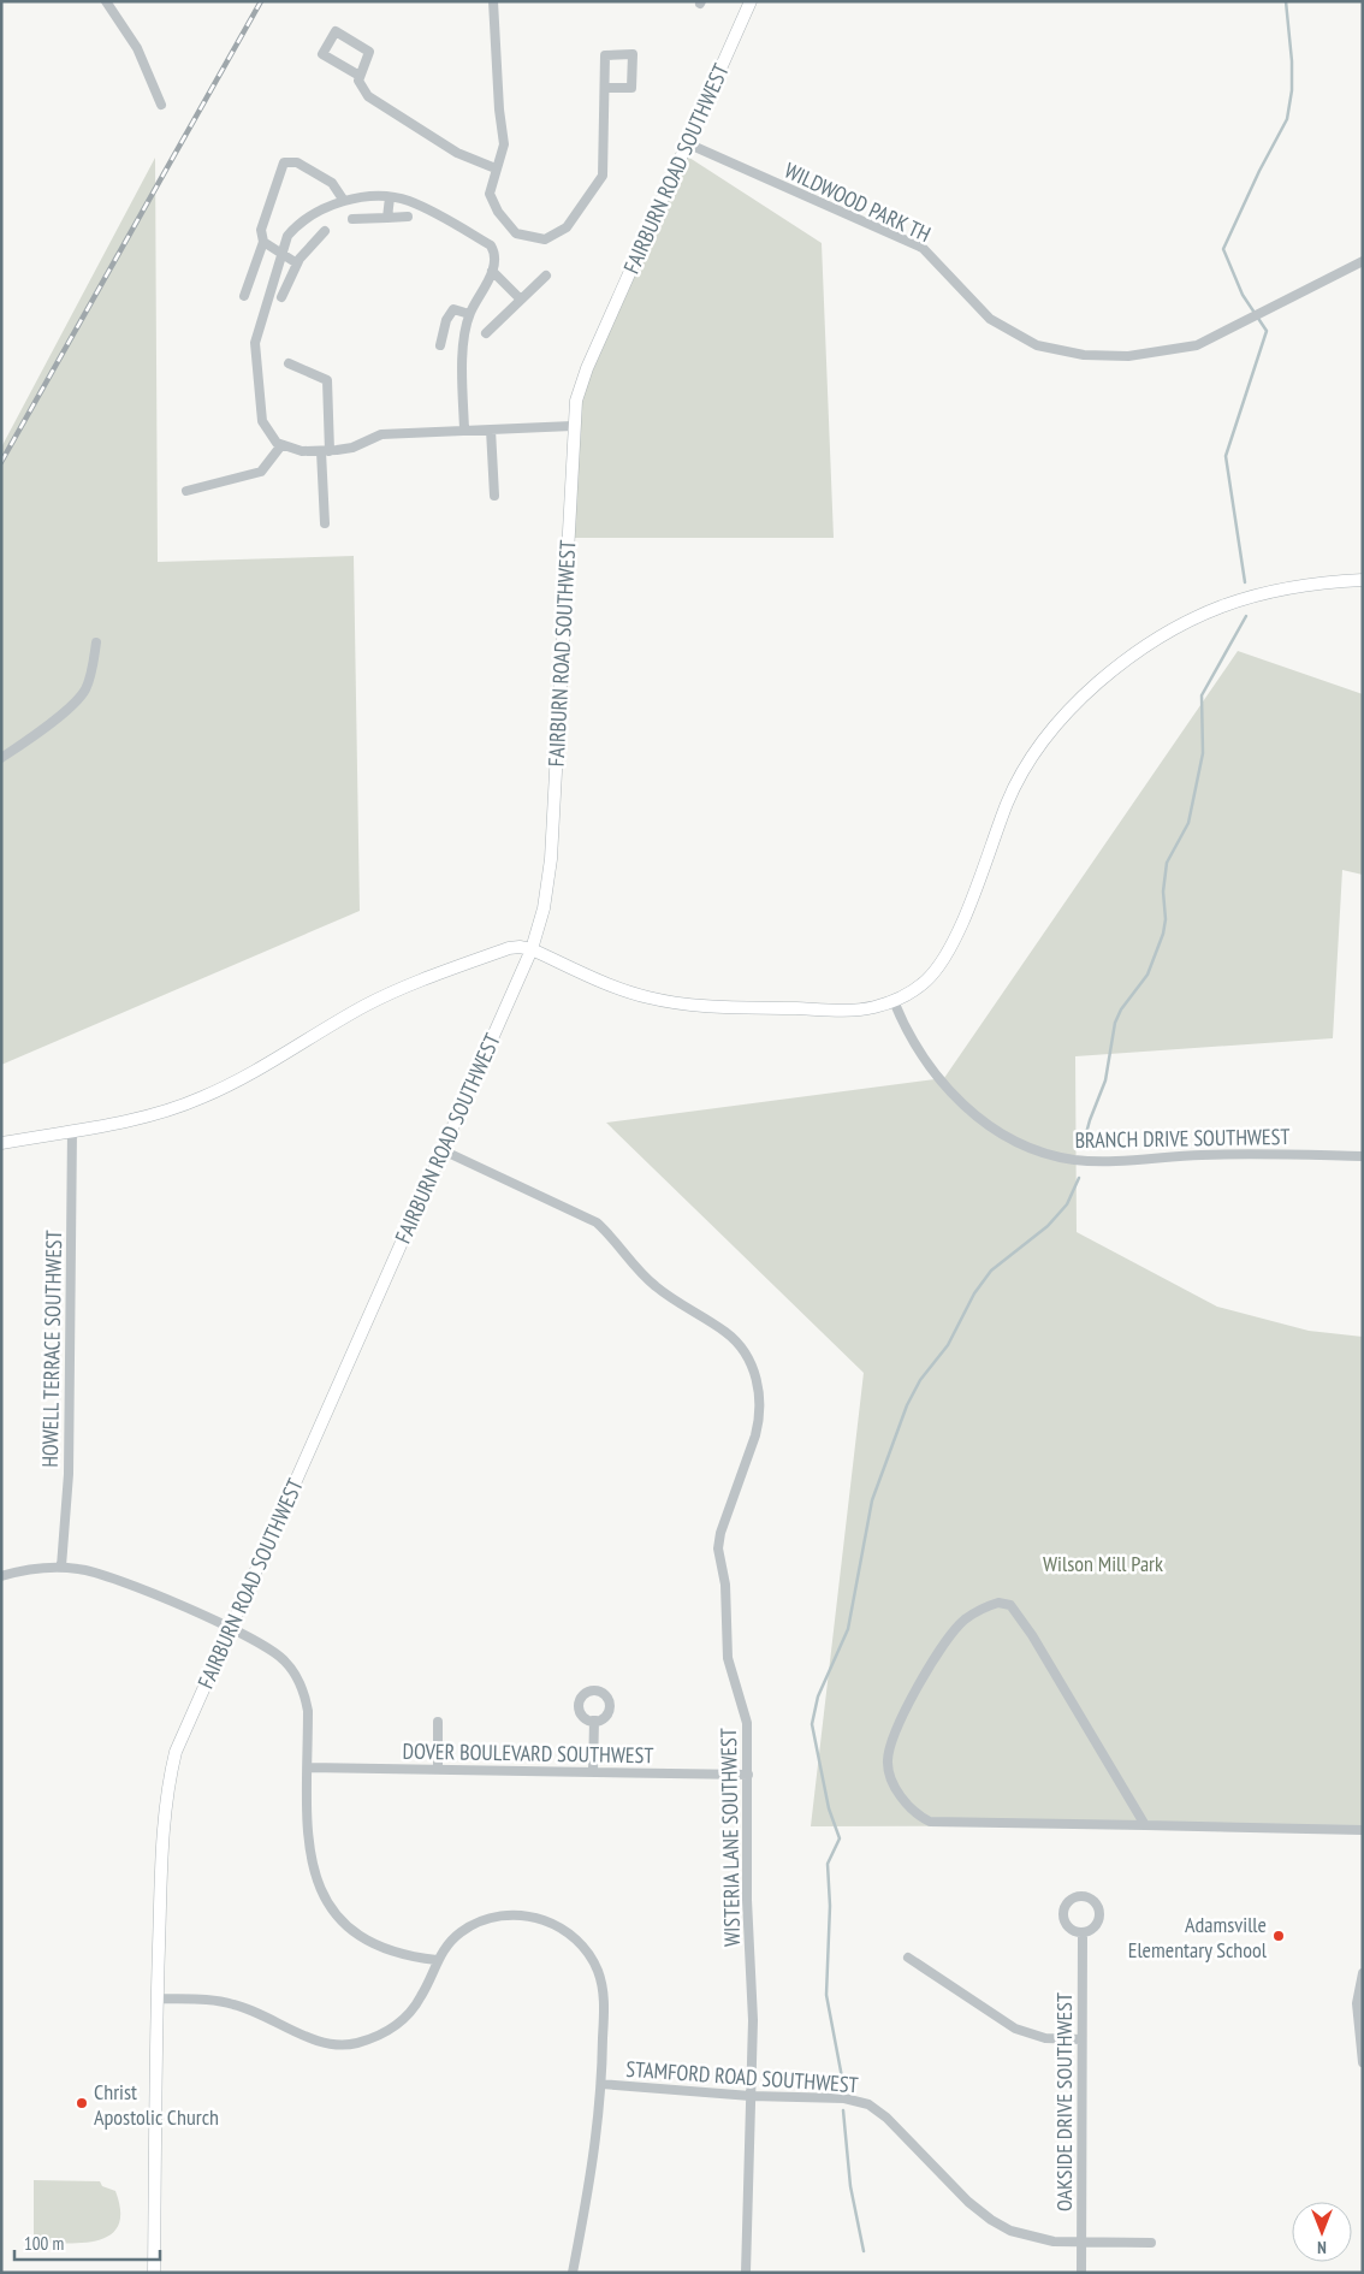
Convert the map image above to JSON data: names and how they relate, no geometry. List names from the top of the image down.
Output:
{
  "streets": {
    "street": [
      "FAIRBURN ROAD SOUTHWEST",
      "WILDWOOD PARK TH",
      "BRANCH DRIVE SOUTHWEST",
      "HOWELL TERRACE SOUTHWEST",
      "DOVER BOULEVARD SOUTHWEST",
      "WISTERIA LANE SOUTHWEST",
      "STAMFORD ROAD SOUTHWEST",
      "OAKSIDE DRIVE SOUTHWEST"
    ]
  },
  "crossings": [
    ["FAIRBURN ROAD SOUTHWEST", "WILDWOOD PARK TH"],
    ["FAIRBURN ROAD SOUTHWEST", "WISTERIA LANE SOUTHWEST"],
    ["DOVER BOULEVARD SOUTHWEST", "WISTERIA LANE SOUTHWEST"],
    ["WISTERIA LANE SOUTHWEST", "STAMFORD ROAD SOUTHWEST"],
    ["STAMFORD ROAD SOUTHWEST", "OAKSIDE DRIVE SOUTHWEST"]
  ],
  "parks": ["Wilson Mill Park"],
  "places": ["Adamsville Elementary School", "Christ Apostolic Church"],
  "scale_bar": "100 m",
  "north": "bottom"
}
